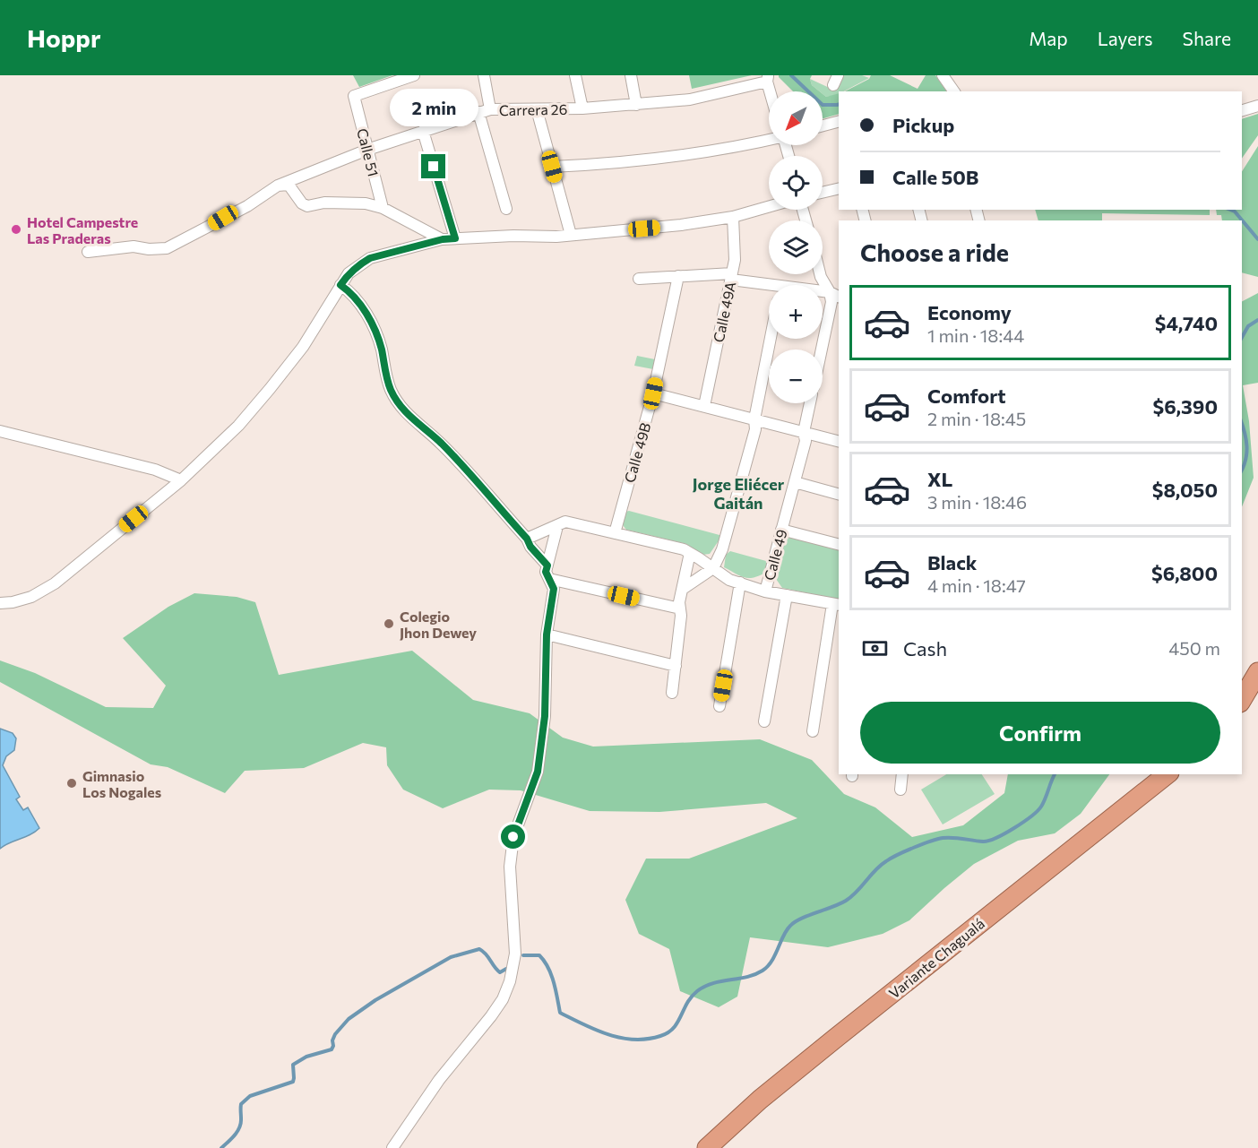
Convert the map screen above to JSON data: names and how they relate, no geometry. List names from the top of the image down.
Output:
{
  "streets": {
    "highway": ["Variante Chagualá"],
    "street": [
      "Carrera 26",
      "Calle 51",
      "Calle 49A",
      "Calle 49B",
      "Calle 49"
    ]
  },
  "crossings": [
    ["Carrera 26", "Calle 51"]
  ],
  "districts": ["Jorge Eliécer Gaitán"],
  "places": ["Hotel Campestre Las Praderas", "Colegio Jhon Dewey", "Gimnasio Los Nogales"],
  "north": "bottom left",
  "page": {
    "header": "Hoppr",
    "nav": ["Map", "Layers", "Share"],
    "bubble": "2 min",
    "map_buttons": ["+", "−"],
    "banner": ["Pickup", "Calle 50B"],
    "heading": "Choose a ride",
    "list": [
      {
        "name": "Economy",
        "note": "1 min · 18:44",
        "value": "$4,740"
      },
      {
        "name": "Comfort",
        "note": "2 min · 18:45",
        "value": "$6,390"
      },
      {
        "name": "XL",
        "note": "3 min · 18:46",
        "value": "$8,050"
      },
      {
        "name": "Black",
        "note": "4 min · 18:47",
        "value": "$6,800"
      }
    ],
    "pay": ["Cash", "450 m"],
    "buttons": "Confirm"
  }
}
